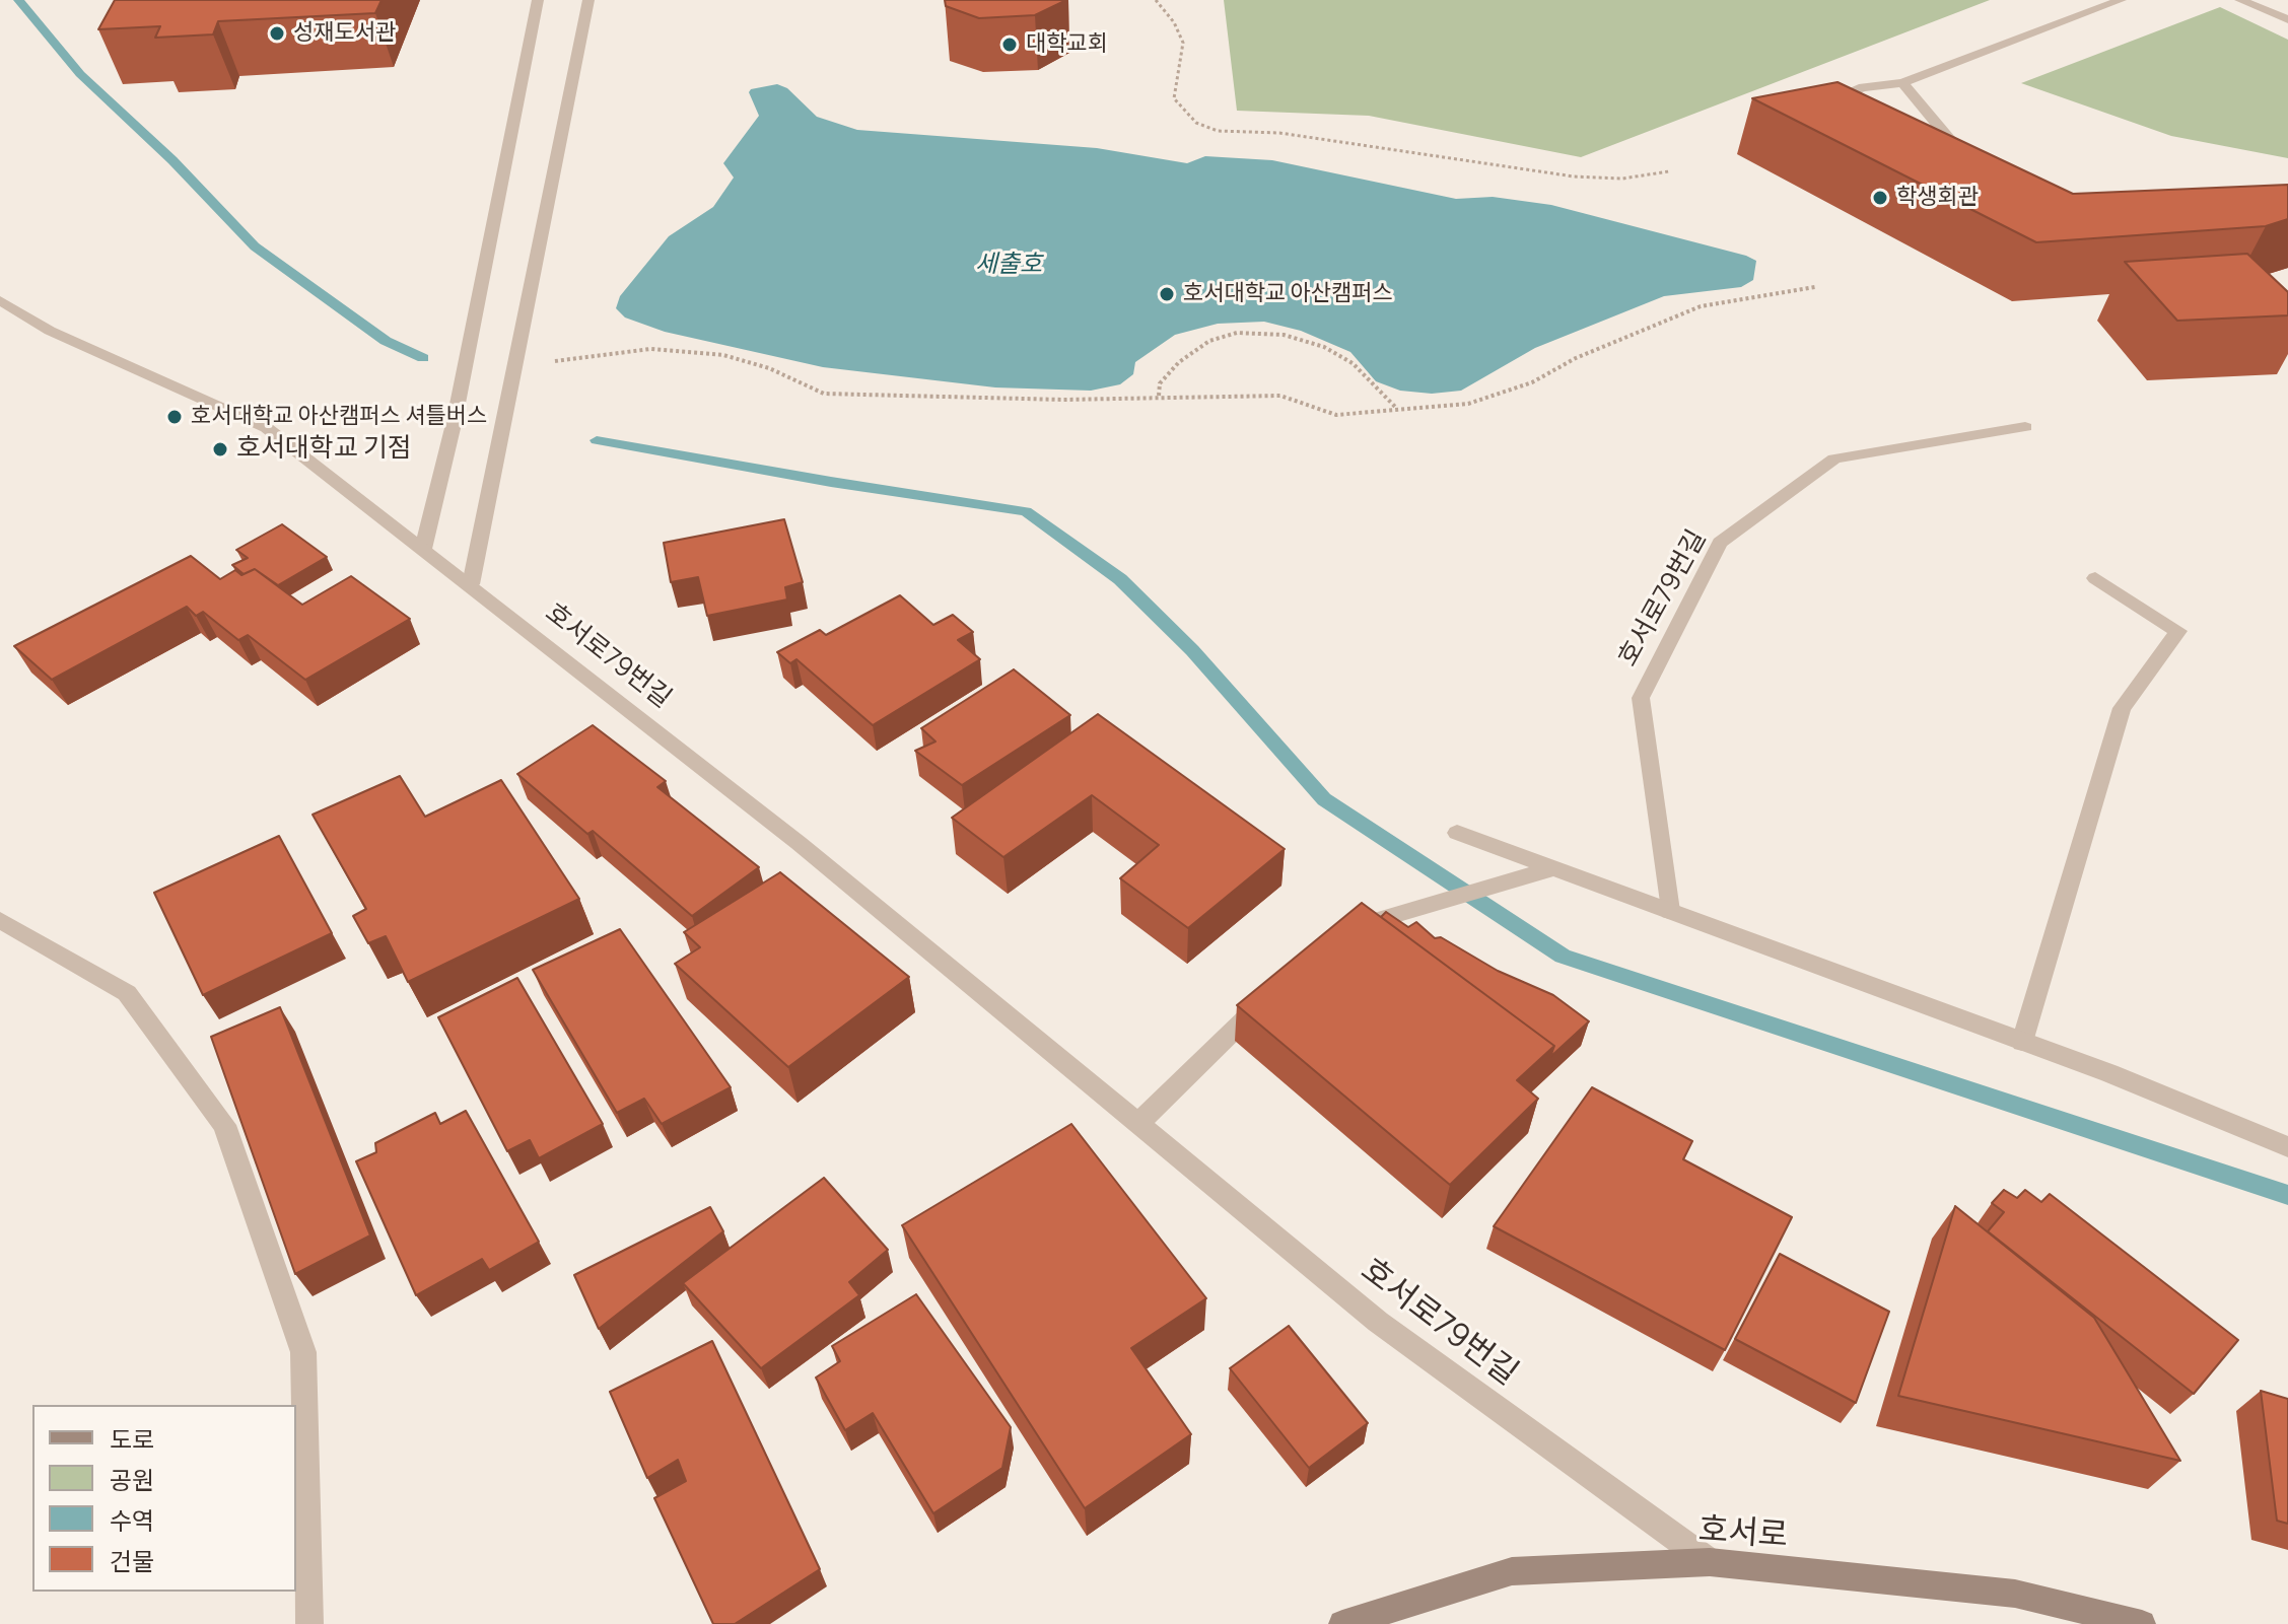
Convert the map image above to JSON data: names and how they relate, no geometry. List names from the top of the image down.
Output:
{
  "streets": {
    "street": ["호서로79번길", "호서로"]
  },
  "crossings": [
    ["호서로79번길", "호서로"]
  ],
  "water": ["세출호"],
  "places": [
    "성재도서관",
    "대학교회",
    "학생회관",
    "호서대학교 아산캠퍼스",
    "호서대학교 아산캠퍼스 셔틀버스",
    "호서대학교 기점"
  ],
  "legend": [
    "도로",
    "공원",
    "수역",
    "건물"
  ]
}
